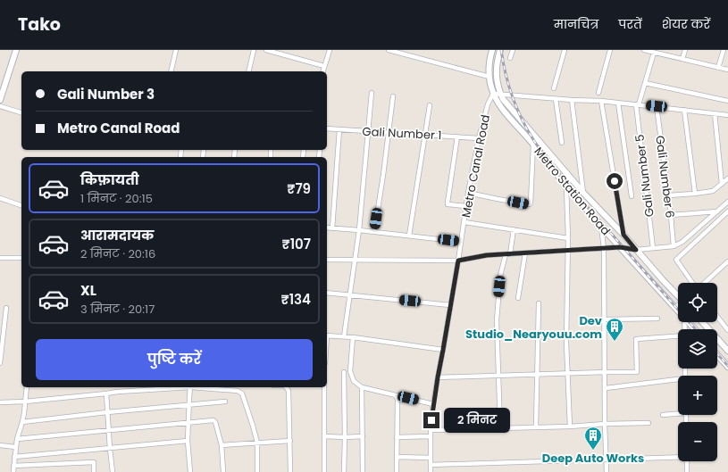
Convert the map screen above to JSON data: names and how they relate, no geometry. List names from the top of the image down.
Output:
{
  "streets": {
    "street": [
      "Gali Number 1",
      "Metro Canal Road",
      "Gali Number 5",
      "Gali Number 6",
      "Metro Station Road"
    ]
  },
  "crossings": [
    ["Gali Number 1", "Metro Canal Road"],
    ["Metro Canal Road", "Metro Station Road"]
  ],
  "places": {
    "building": ["Dev Studio_Nearyouu.com", "Deep Auto Works"]
  },
  "page": {
    "header": "Tako",
    "nav": ["मानचित्र", "परतें", "शेयर करें"],
    "banner": ["Gali Number 3", "Metro Canal Road"],
    "list": [
      {
        "name": "किफ़ायती",
        "note": "1 मिनट · 20:15",
        "value": "₹79"
      },
      {
        "name": "आरामदायक",
        "note": "2 मिनट · 20:16",
        "value": "₹107"
      },
      {
        "name": "XL",
        "note": "3 मिनट · 20:17",
        "value": "₹134"
      }
    ],
    "map_buttons": ["+", "−"],
    "buttons": "पुष्टि करें",
    "bubble": "2 मिनट"
  }
}
